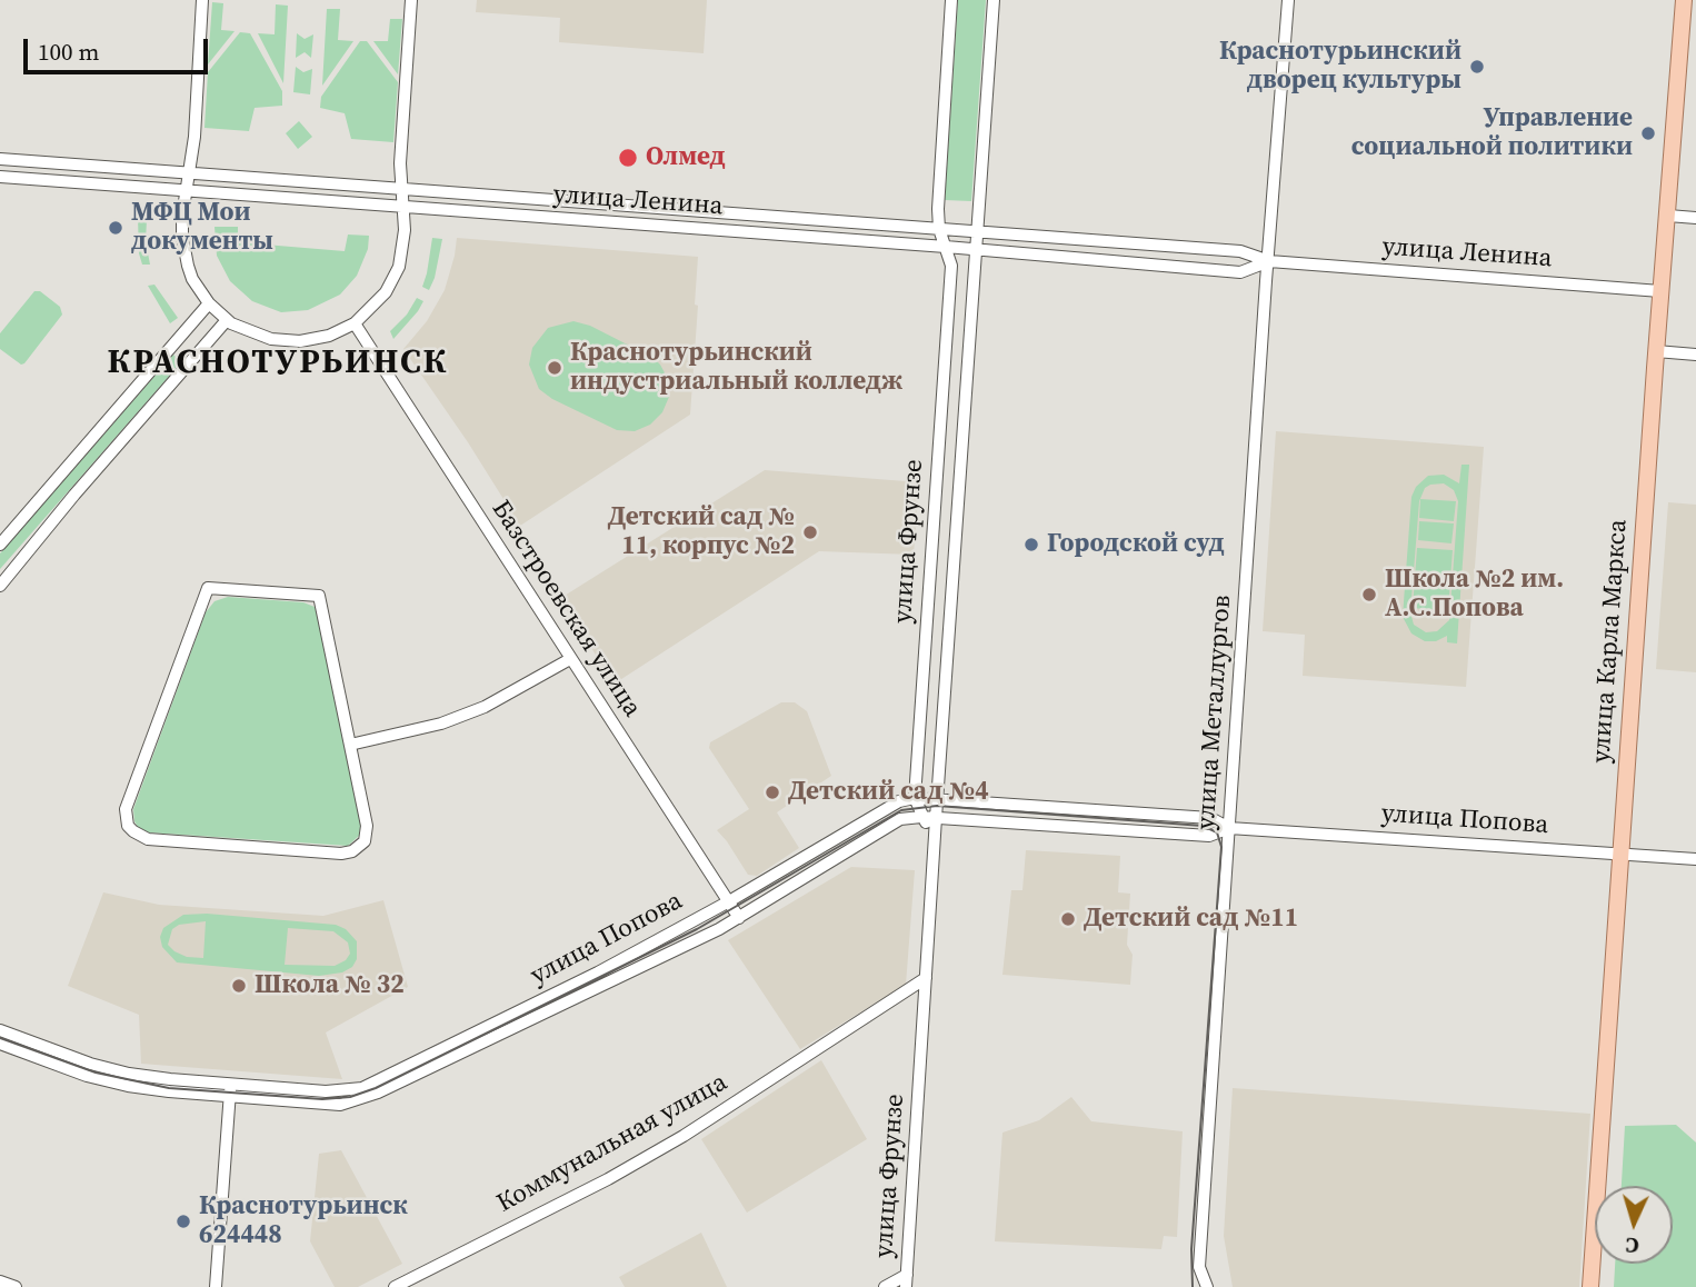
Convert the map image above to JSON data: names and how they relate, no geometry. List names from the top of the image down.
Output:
{
  "streets": {
    "main road": ["улица Карла Маркса"],
    "street": [
      "улица Ленина",
      "улица Фрунзе",
      "Базстроевская улица",
      "улица Металлургов",
      "улица Попова",
      "Коммунальная улица"
    ]
  },
  "crossings": [
    ["улица Ленина", "улица Фрунзе"],
    ["улица Ленина", "улица Карла Маркса"],
    ["улица Ленина", "улица Металлургов"],
    ["улица Фрунзе", "улица Попова"],
    ["улица Фрунзе", "Коммунальная улица"],
    ["Базстроевская улица", "улица Попова"],
    ["улица Карла Маркса", "улица Попова"],
    ["улица Металлургов", "улица Попова"]
  ],
  "districts": ["КРАСНОТУРЬИНСК"],
  "places": [
    "Краснотурьинский дворец культуры",
    "Управление социальной политики",
    "Олмед",
    "МФЦ Мои документы",
    "Краснотурьинский индустриальный колледж",
    "Детский сад № 11, корпус №2",
    "Городской суд",
    "Школа №2 им. А.С.Попова",
    "Детский сад №4",
    "Детский сад №11",
    "Школа № 32",
    "Краснотурьинск 624448"
  ],
  "scale_bar": "100 m",
  "north": "bottom"
}
